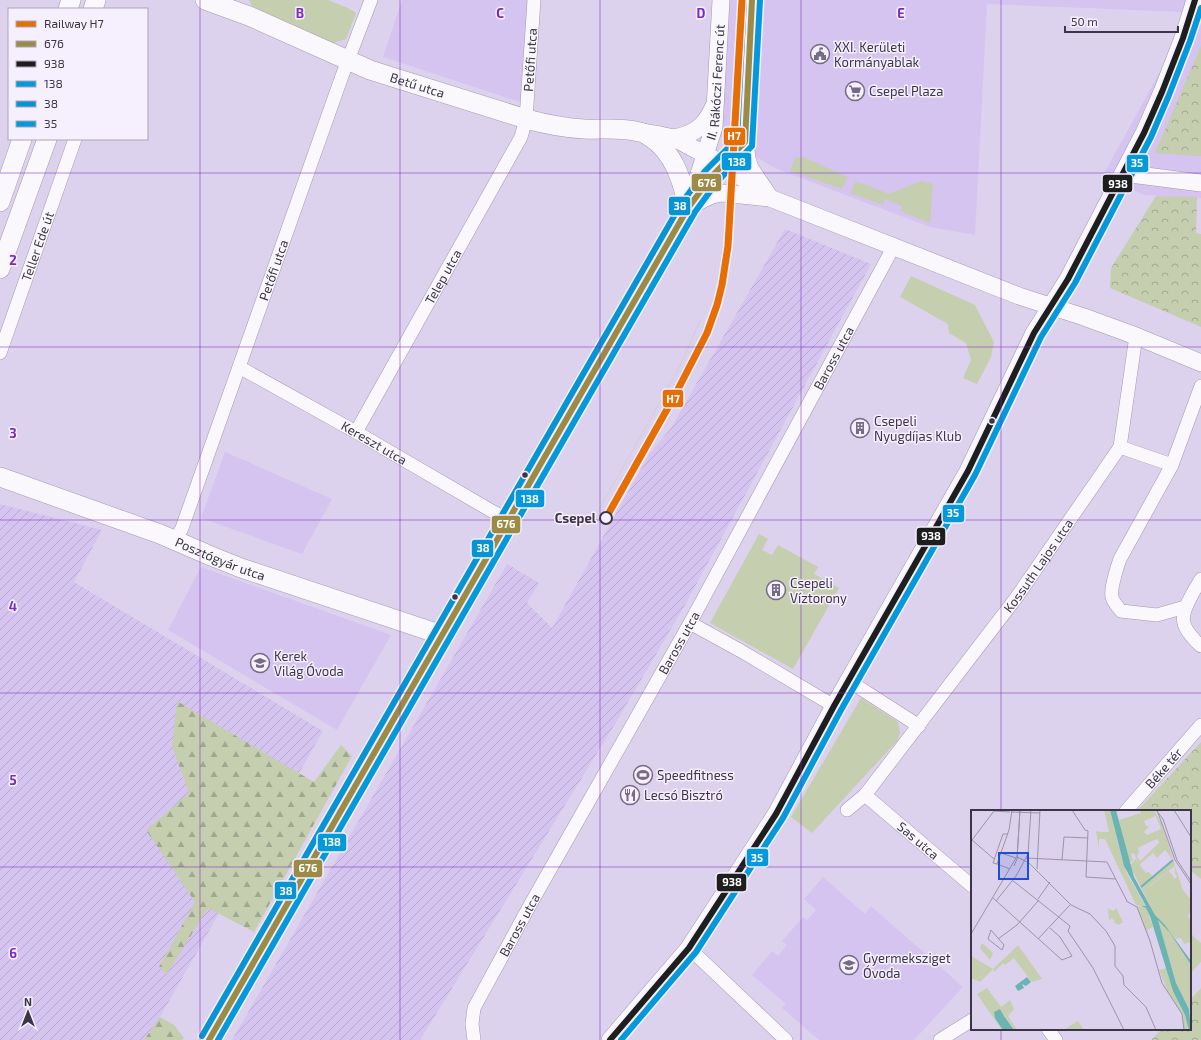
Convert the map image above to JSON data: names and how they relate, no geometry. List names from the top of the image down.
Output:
{
  "streets": {
    "main road": ["II. Rákóczi Ferenc út", "Betű utca", "Posztógyár utca"],
    "street": [
      "Petőfi utca",
      "Teller Ede út",
      "Telep utca",
      "Baross utca",
      "Kereszt utca",
      "Kossuth Lajos utca",
      "Béke tér",
      "Sas utca"
    ]
  },
  "crossings": [
    ["Petőfi utca", "Betű utca"],
    ["Petőfi utca", "Telep utca"],
    ["Petőfi utca", "Kereszt utca"],
    ["Petőfi utca", "Posztógyár utca"],
    ["II. Rákóczi Ferenc út", "Betű utca"],
    ["II. Rákóczi Ferenc út", "Kereszt utca"],
    ["II. Rákóczi Ferenc út", "Posztógyár utca"],
    ["Betű utca", "Telep utca"],
    ["Telep utca", "Kereszt utca"],
    ["Kossuth Lajos utca", "Sas utca"]
  ],
  "places": {
    "public building": ["XXI. Kerületi Kormányablak"],
    "supermarket": ["Csepel Plaza"],
    "building": ["Csepeli Nyugdíjas Klub", "Csepeli Víztorony"],
    "other": ["Csepel"],
    "school or university": ["Kerek Világ Óvoda", "Gyermeksziget Óvoda"],
    "sports": ["Speedfitness"],
    "restaurant": ["Lecsó Bisztró"]
  },
  "lines": [
    "rail line H7",
    "transit line 676",
    "transit line 938",
    "transit line 138",
    "transit line 38",
    "transit line 35"
  ],
  "legend": [
    "Railway H7",
    "676",
    "938",
    "138",
    "38",
    "35"
  ],
  "scale_bar": "50 m",
  "north": "top",
  "grid": {
    "columns": [
      "B",
      "C",
      "D",
      "E"
    ],
    "rows": [
      "2",
      "3",
      "4",
      "5",
      "6"
    ]
  }
}
